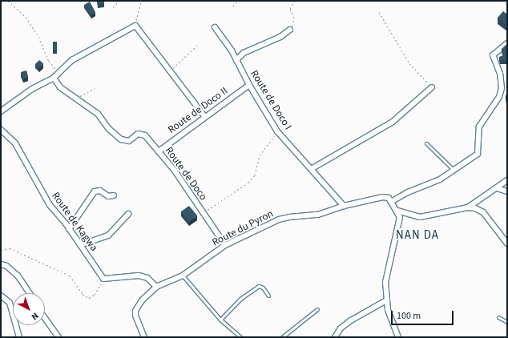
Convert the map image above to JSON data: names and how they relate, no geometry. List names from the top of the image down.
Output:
{
  "streets": {
    "street": [
      "Route de Doco I",
      "Route de Doco II",
      "Route de Doco",
      "Route de Kagwa",
      "Route du Pyron"
    ]
  },
  "crossings": [
    ["Route de Doco I", "Route de Doco II"],
    ["Route de Doco I", "Route du Pyron"],
    ["Route de Doco II", "Route de Doco"],
    ["Route de Doco", "Route du Pyron"]
  ],
  "districts": ["NAN DA"],
  "scale_bar": "100 m",
  "north": "bottom right"
}
